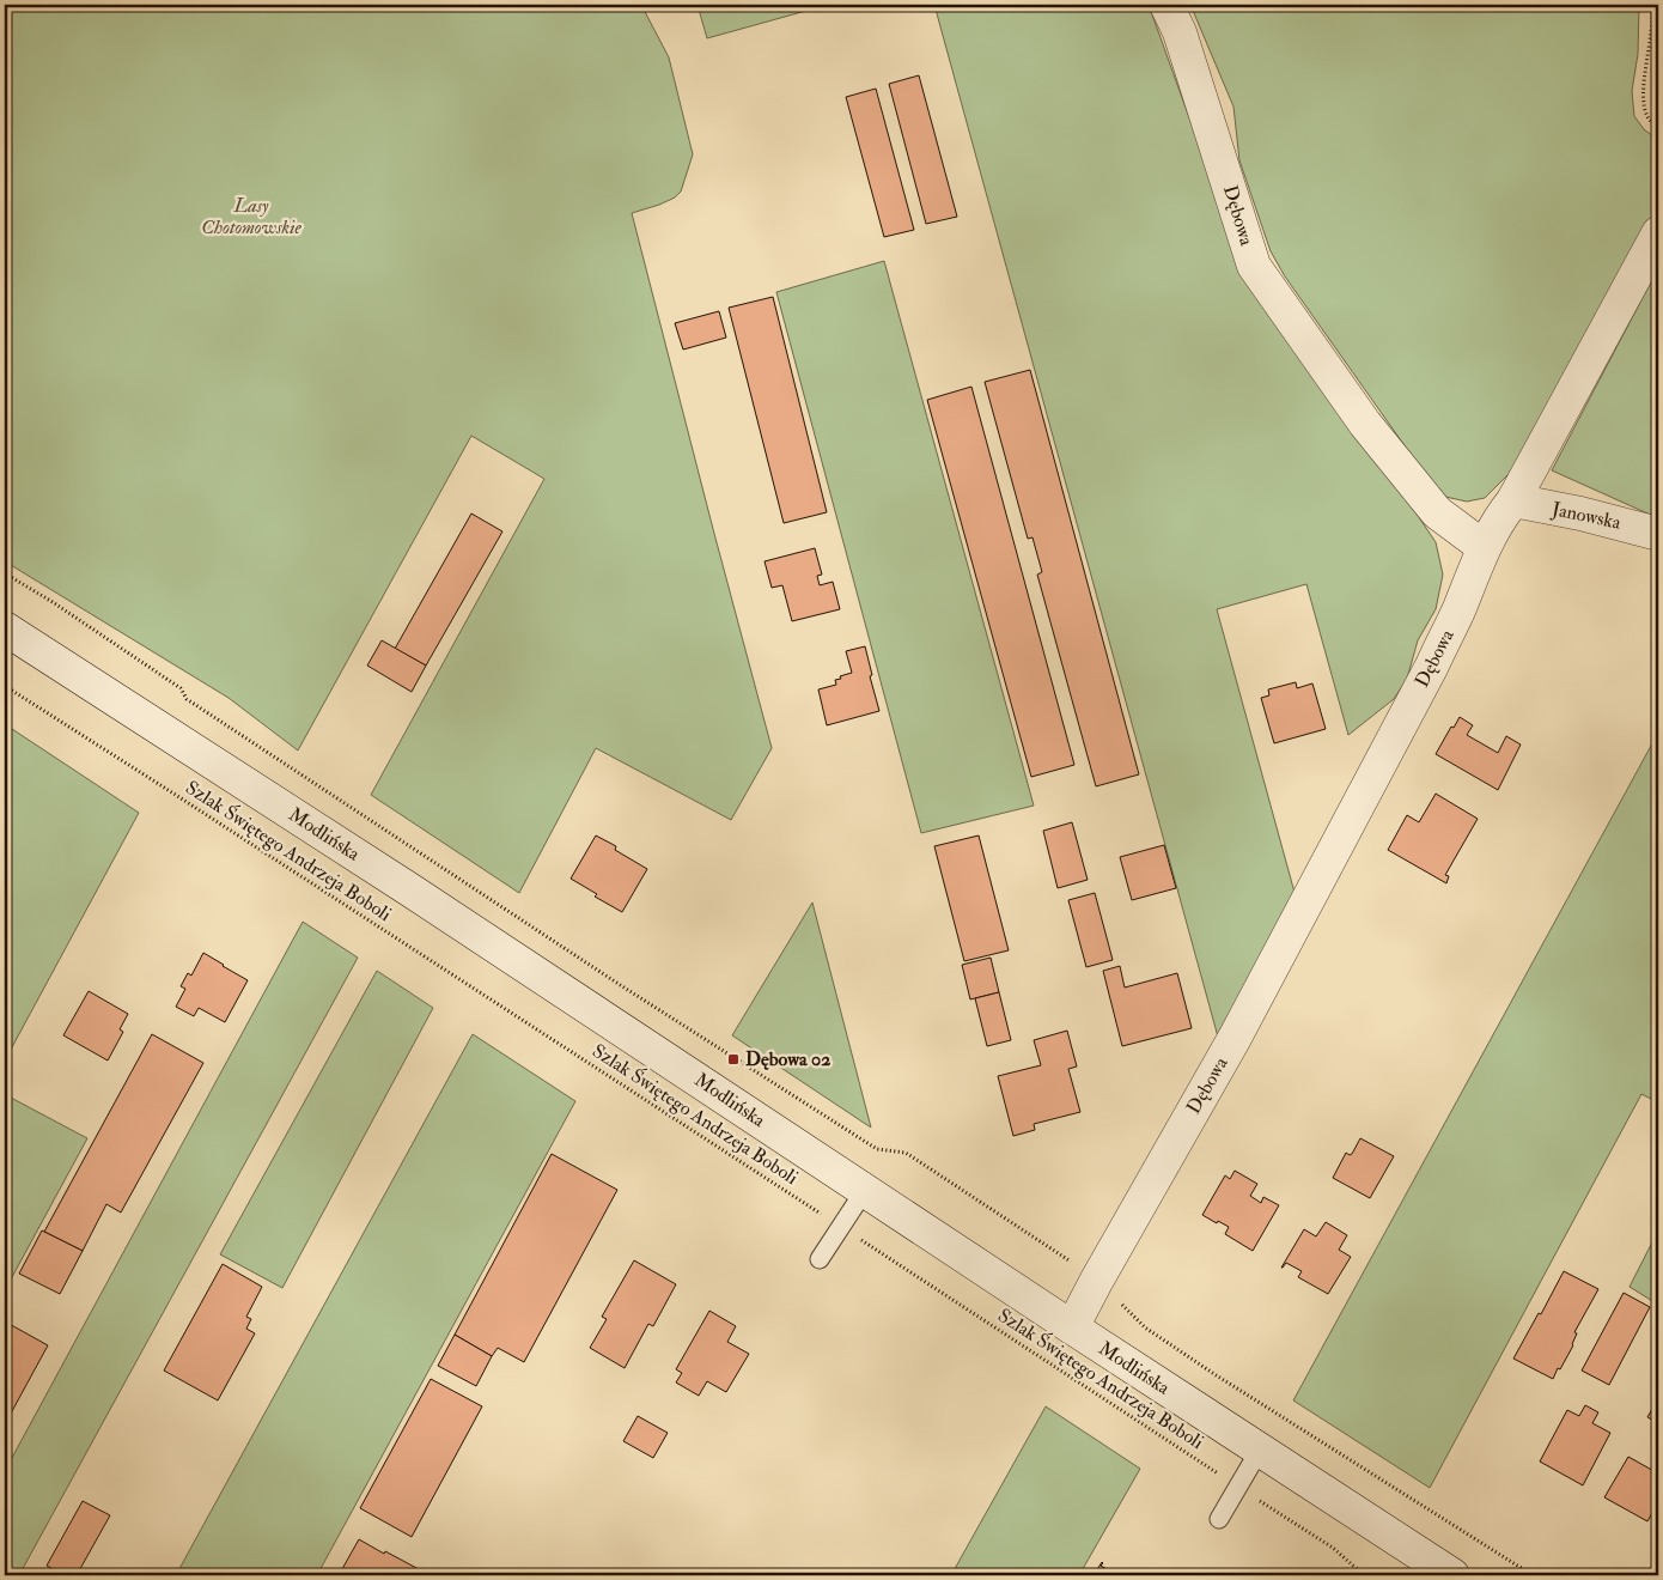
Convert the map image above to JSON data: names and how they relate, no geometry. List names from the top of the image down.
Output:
{
  "streets": {
    "street": ["Dębowa", "Janowska", "Modlińska"],
    "path": ["Szlak Świętego Andrzeja Boboli"]
  },
  "crossings": [
    ["Dębowa", "Modlińska"]
  ],
  "parks": ["Lasy Chotomowskie"],
  "places": {
    "transit": ["Dębowa 02"]
  }
}
